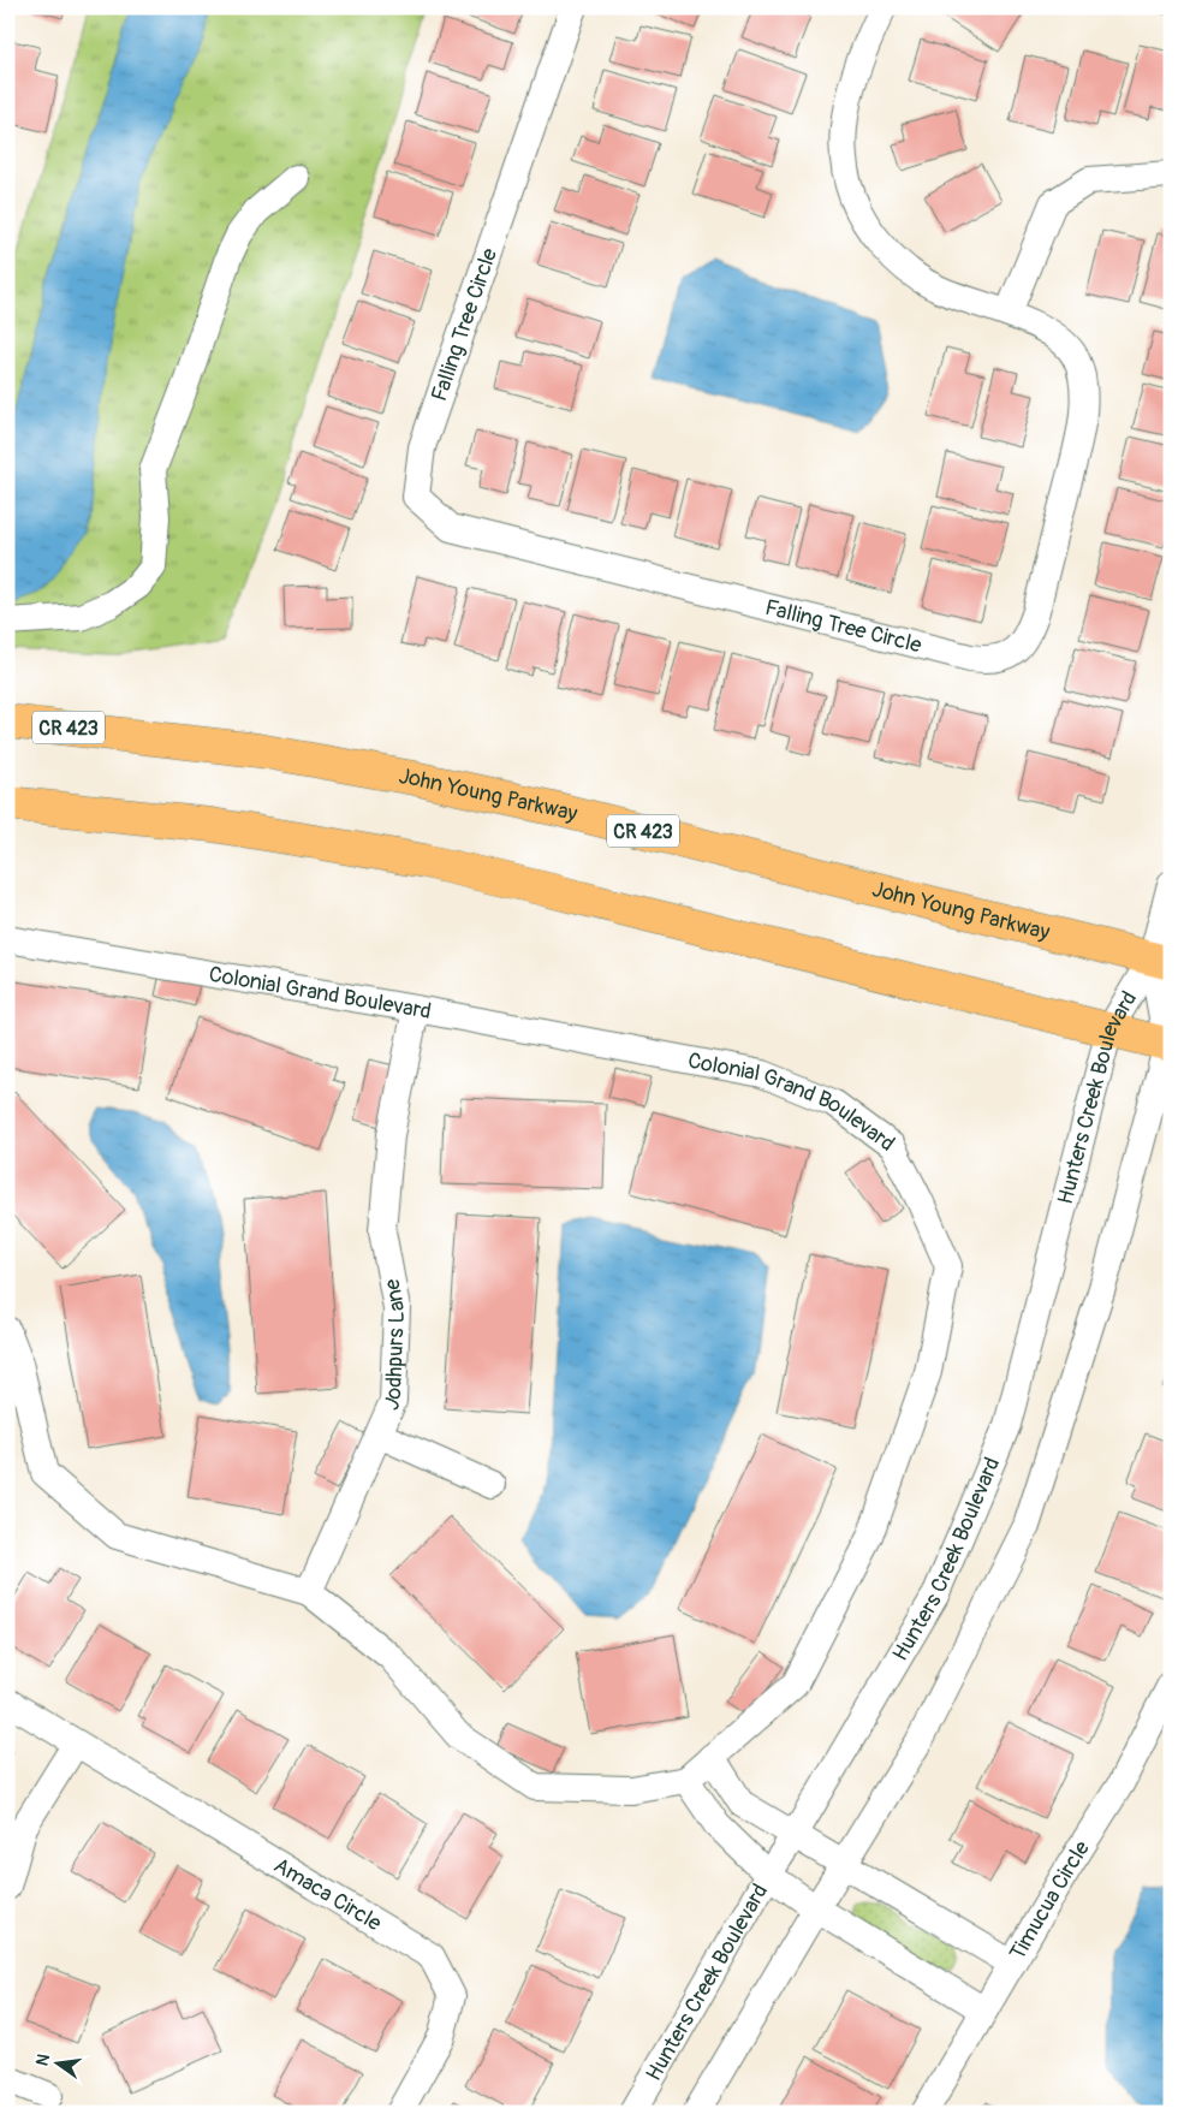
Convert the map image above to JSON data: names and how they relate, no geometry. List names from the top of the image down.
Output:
{
  "streets": {
    "highway": ["CR 423", "John Young Parkway"],
    "street": [
      "Falling Tree Circle",
      "Colonial Grand Boulevard",
      "Hunters Creek Boulevard",
      "Jodhpurs Lane",
      "Amaca Circle",
      "Timucua Circle"
    ]
  },
  "crossings": [
    ["John Young Parkway", "Hunters Creek Boulevard"],
    ["Colonial Grand Boulevard", "Jodhpurs Lane"]
  ],
  "north": "left"
}
